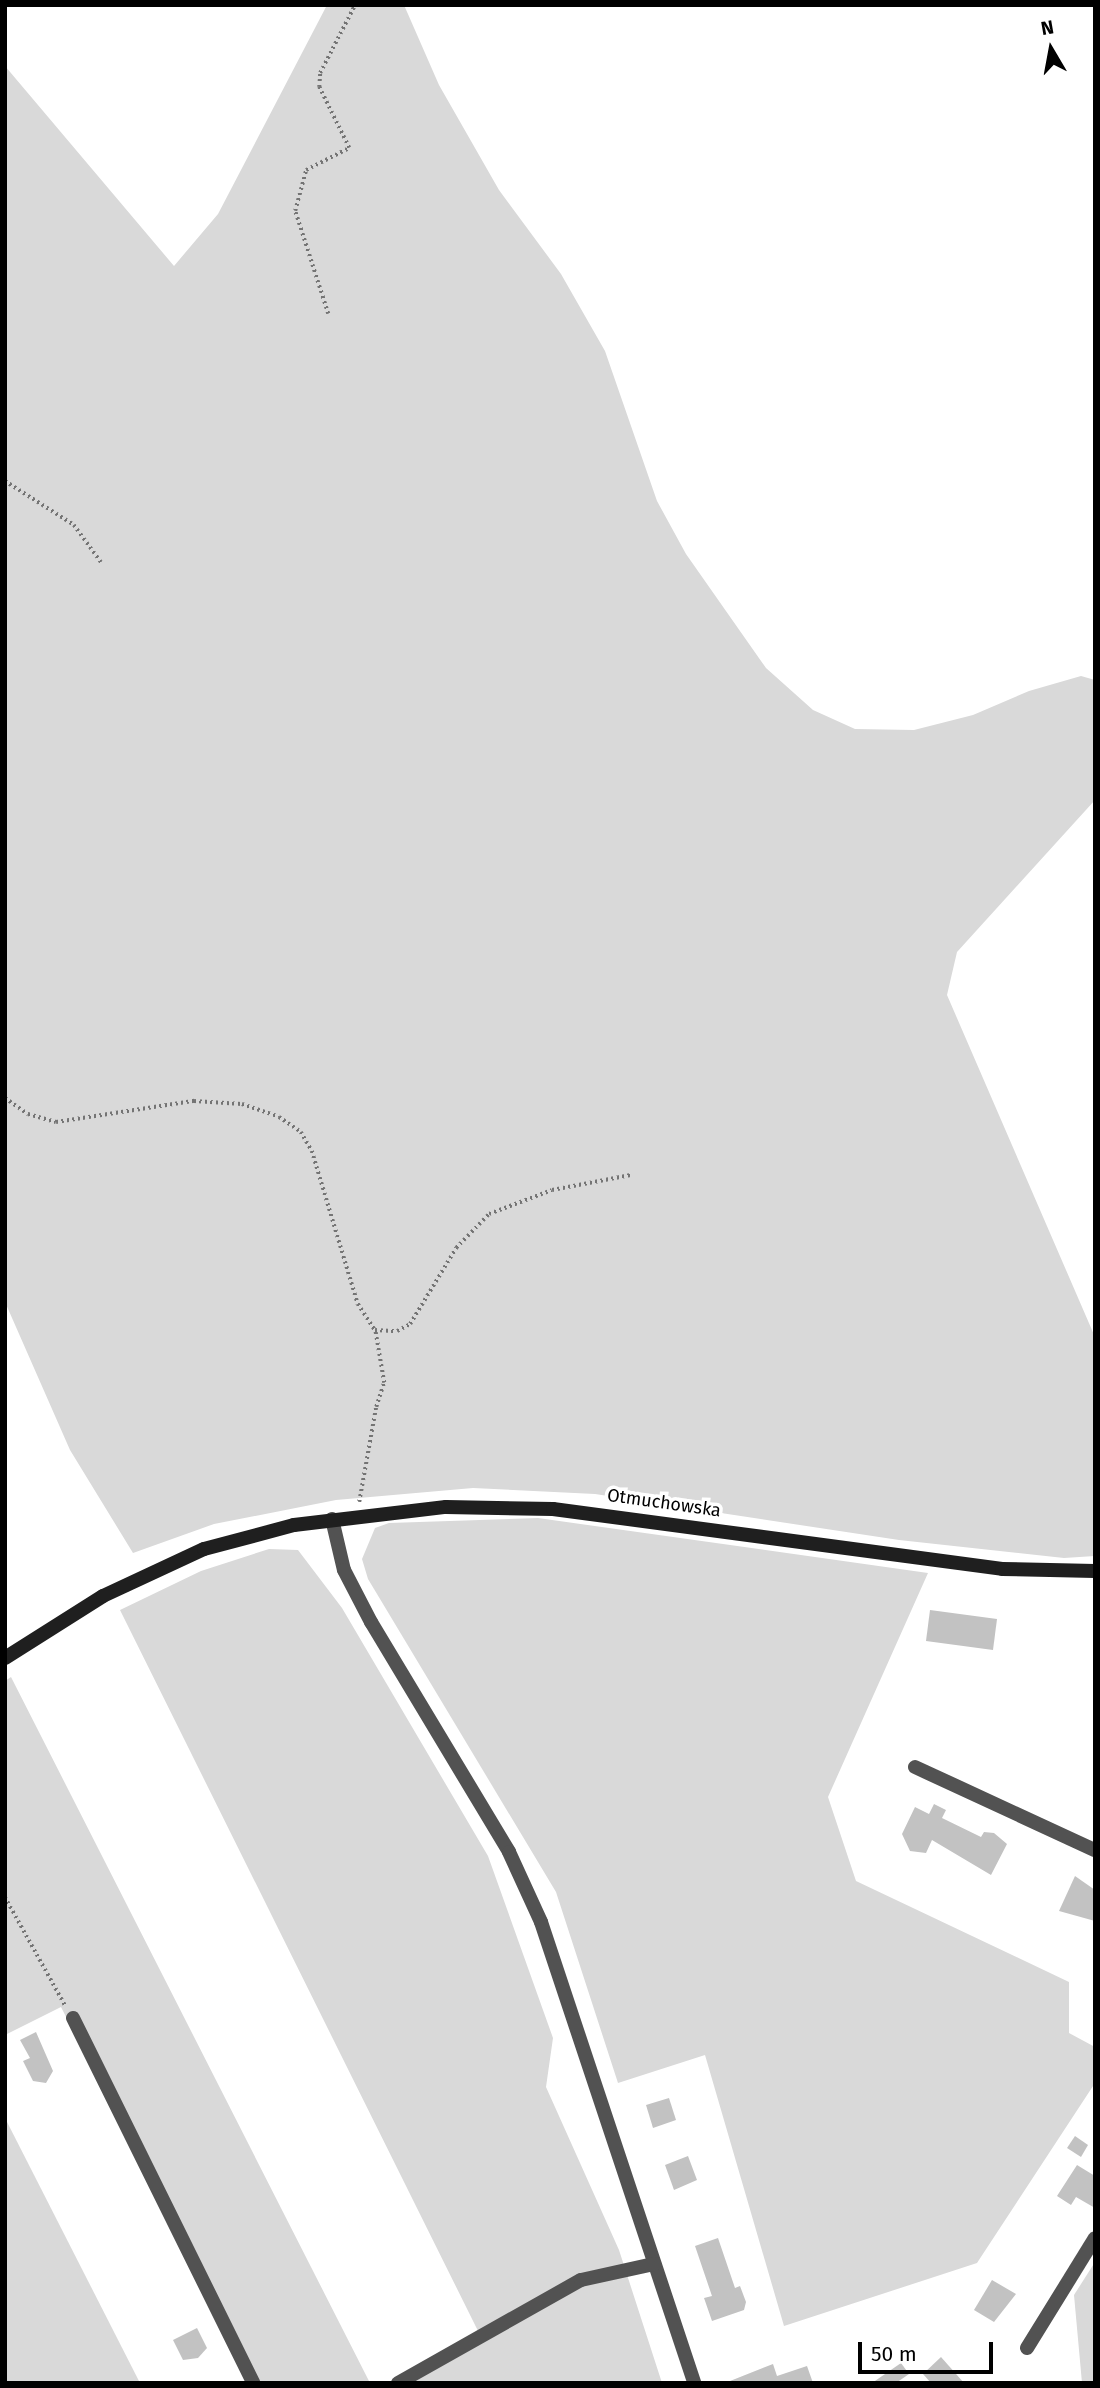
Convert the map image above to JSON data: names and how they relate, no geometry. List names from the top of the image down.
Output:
{
  "streets": {
    "main road": ["Otmuchowska"]
  },
  "scale_bar": "50 m",
  "north": "top"
}
